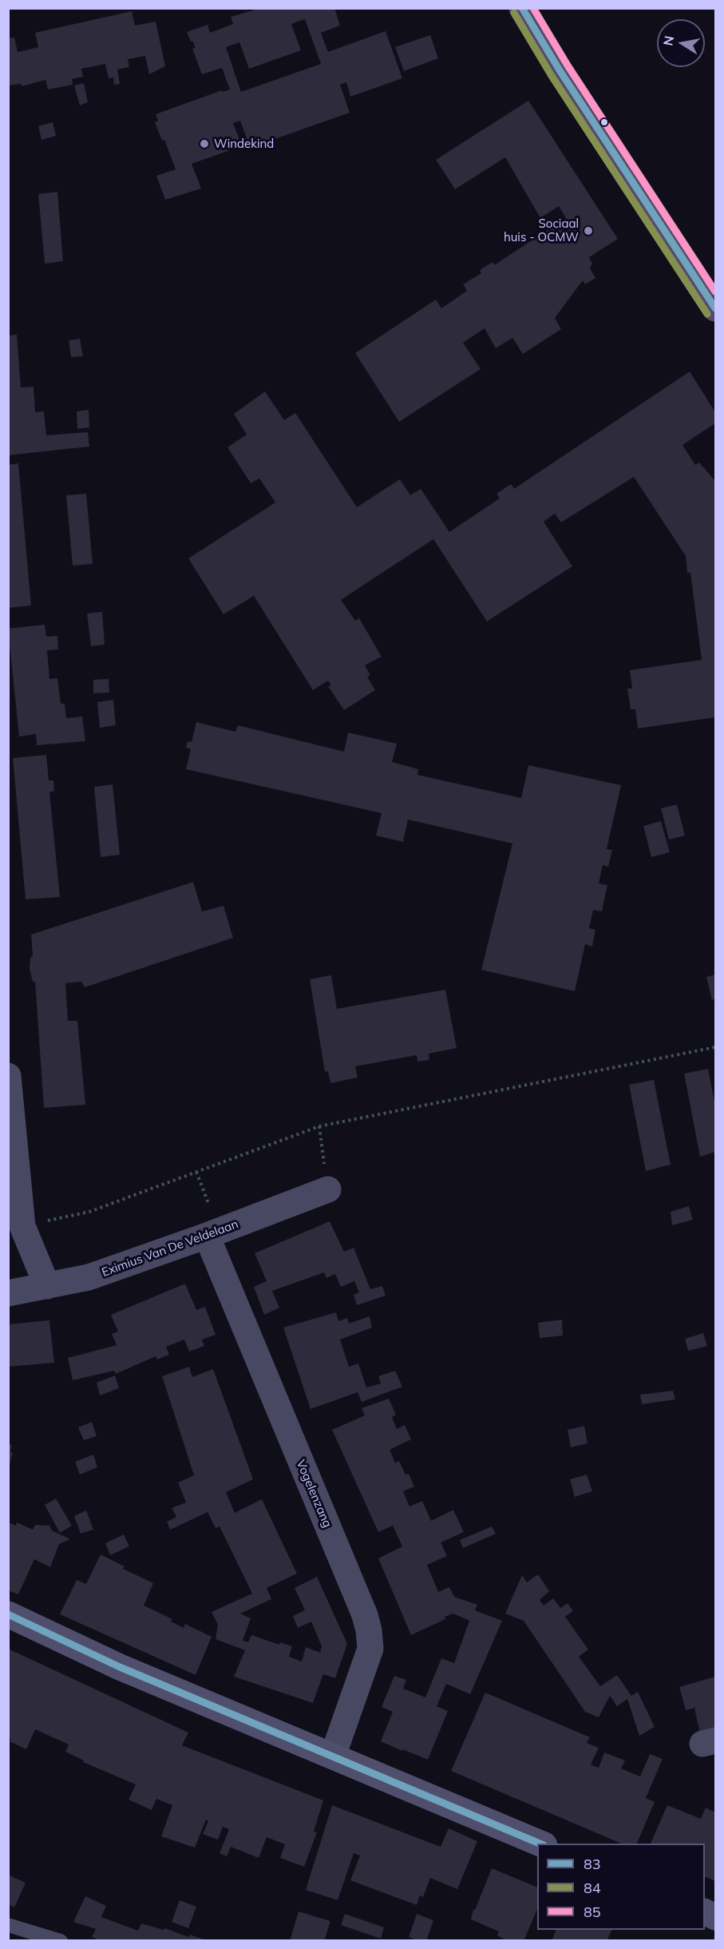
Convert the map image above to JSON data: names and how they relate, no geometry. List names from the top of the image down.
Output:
{
  "streets": {
    "street": ["Eximius Van De Veldelaan", "Vogelenzang"]
  },
  "crossings": [
    ["Eximius Van De Veldelaan", "Vogelenzang"]
  ],
  "places": ["Windekind", "Sociaal huis - OCMW"],
  "lines": ["transit line 83", "transit line 85", "transit line 84"],
  "legend": ["83", "84", "85"],
  "north": "left"
}
